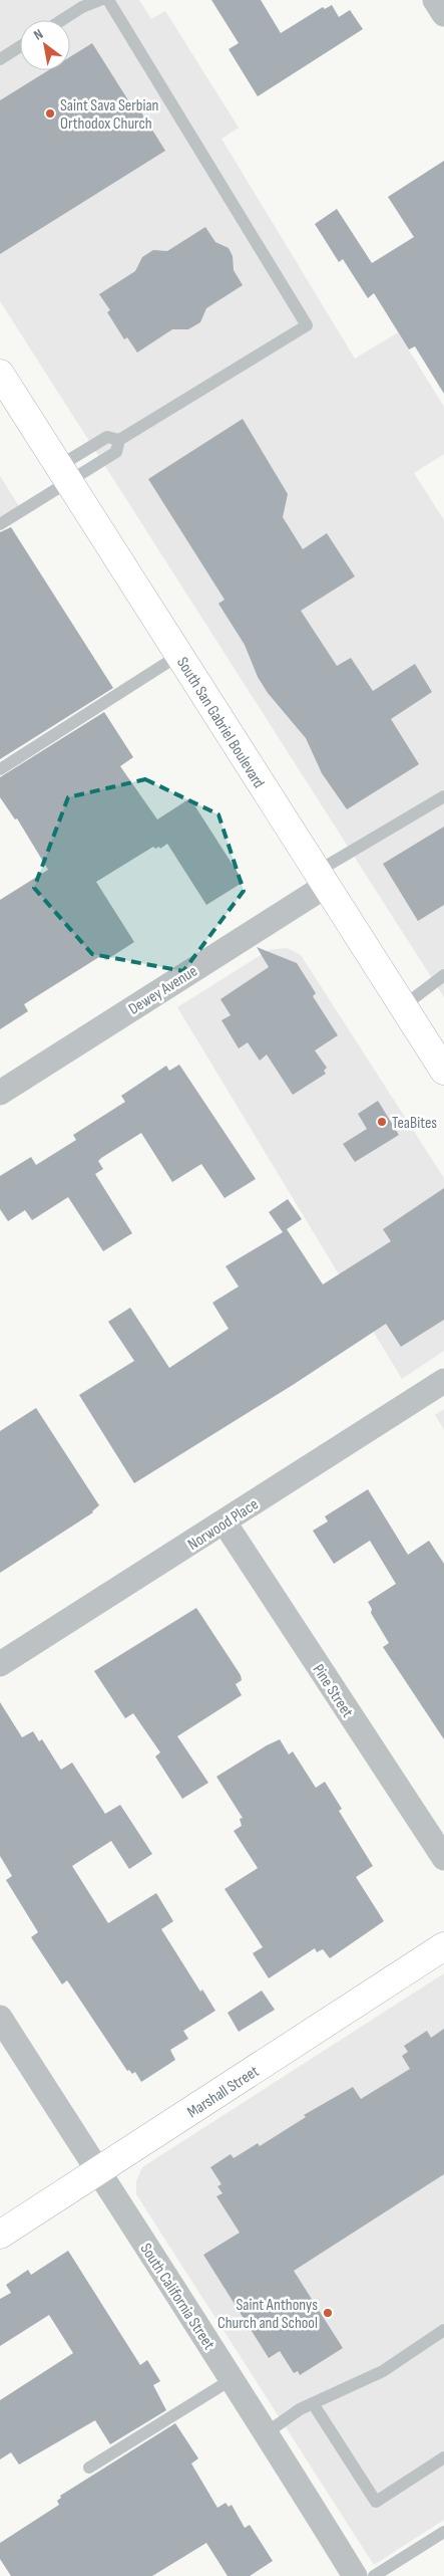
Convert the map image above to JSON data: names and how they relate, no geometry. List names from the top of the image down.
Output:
{
  "streets": {
    "main road": ["South San Gabriel Boulevard", "Marshall Street"],
    "street": [
      "Dewey Avenue",
      "Norwood Place",
      "Pine Street",
      "South California Street"
    ]
  },
  "crossings": [
    ["South San Gabriel Boulevard", "Dewey Avenue"],
    ["Norwood Place", "Pine Street"],
    ["Marshall Street", "South California Street"]
  ],
  "places": ["Saint Sava Serbian Orthodox Church", "TeaBites", "Saint Anthonys Church and School"],
  "north": "top left"
}
